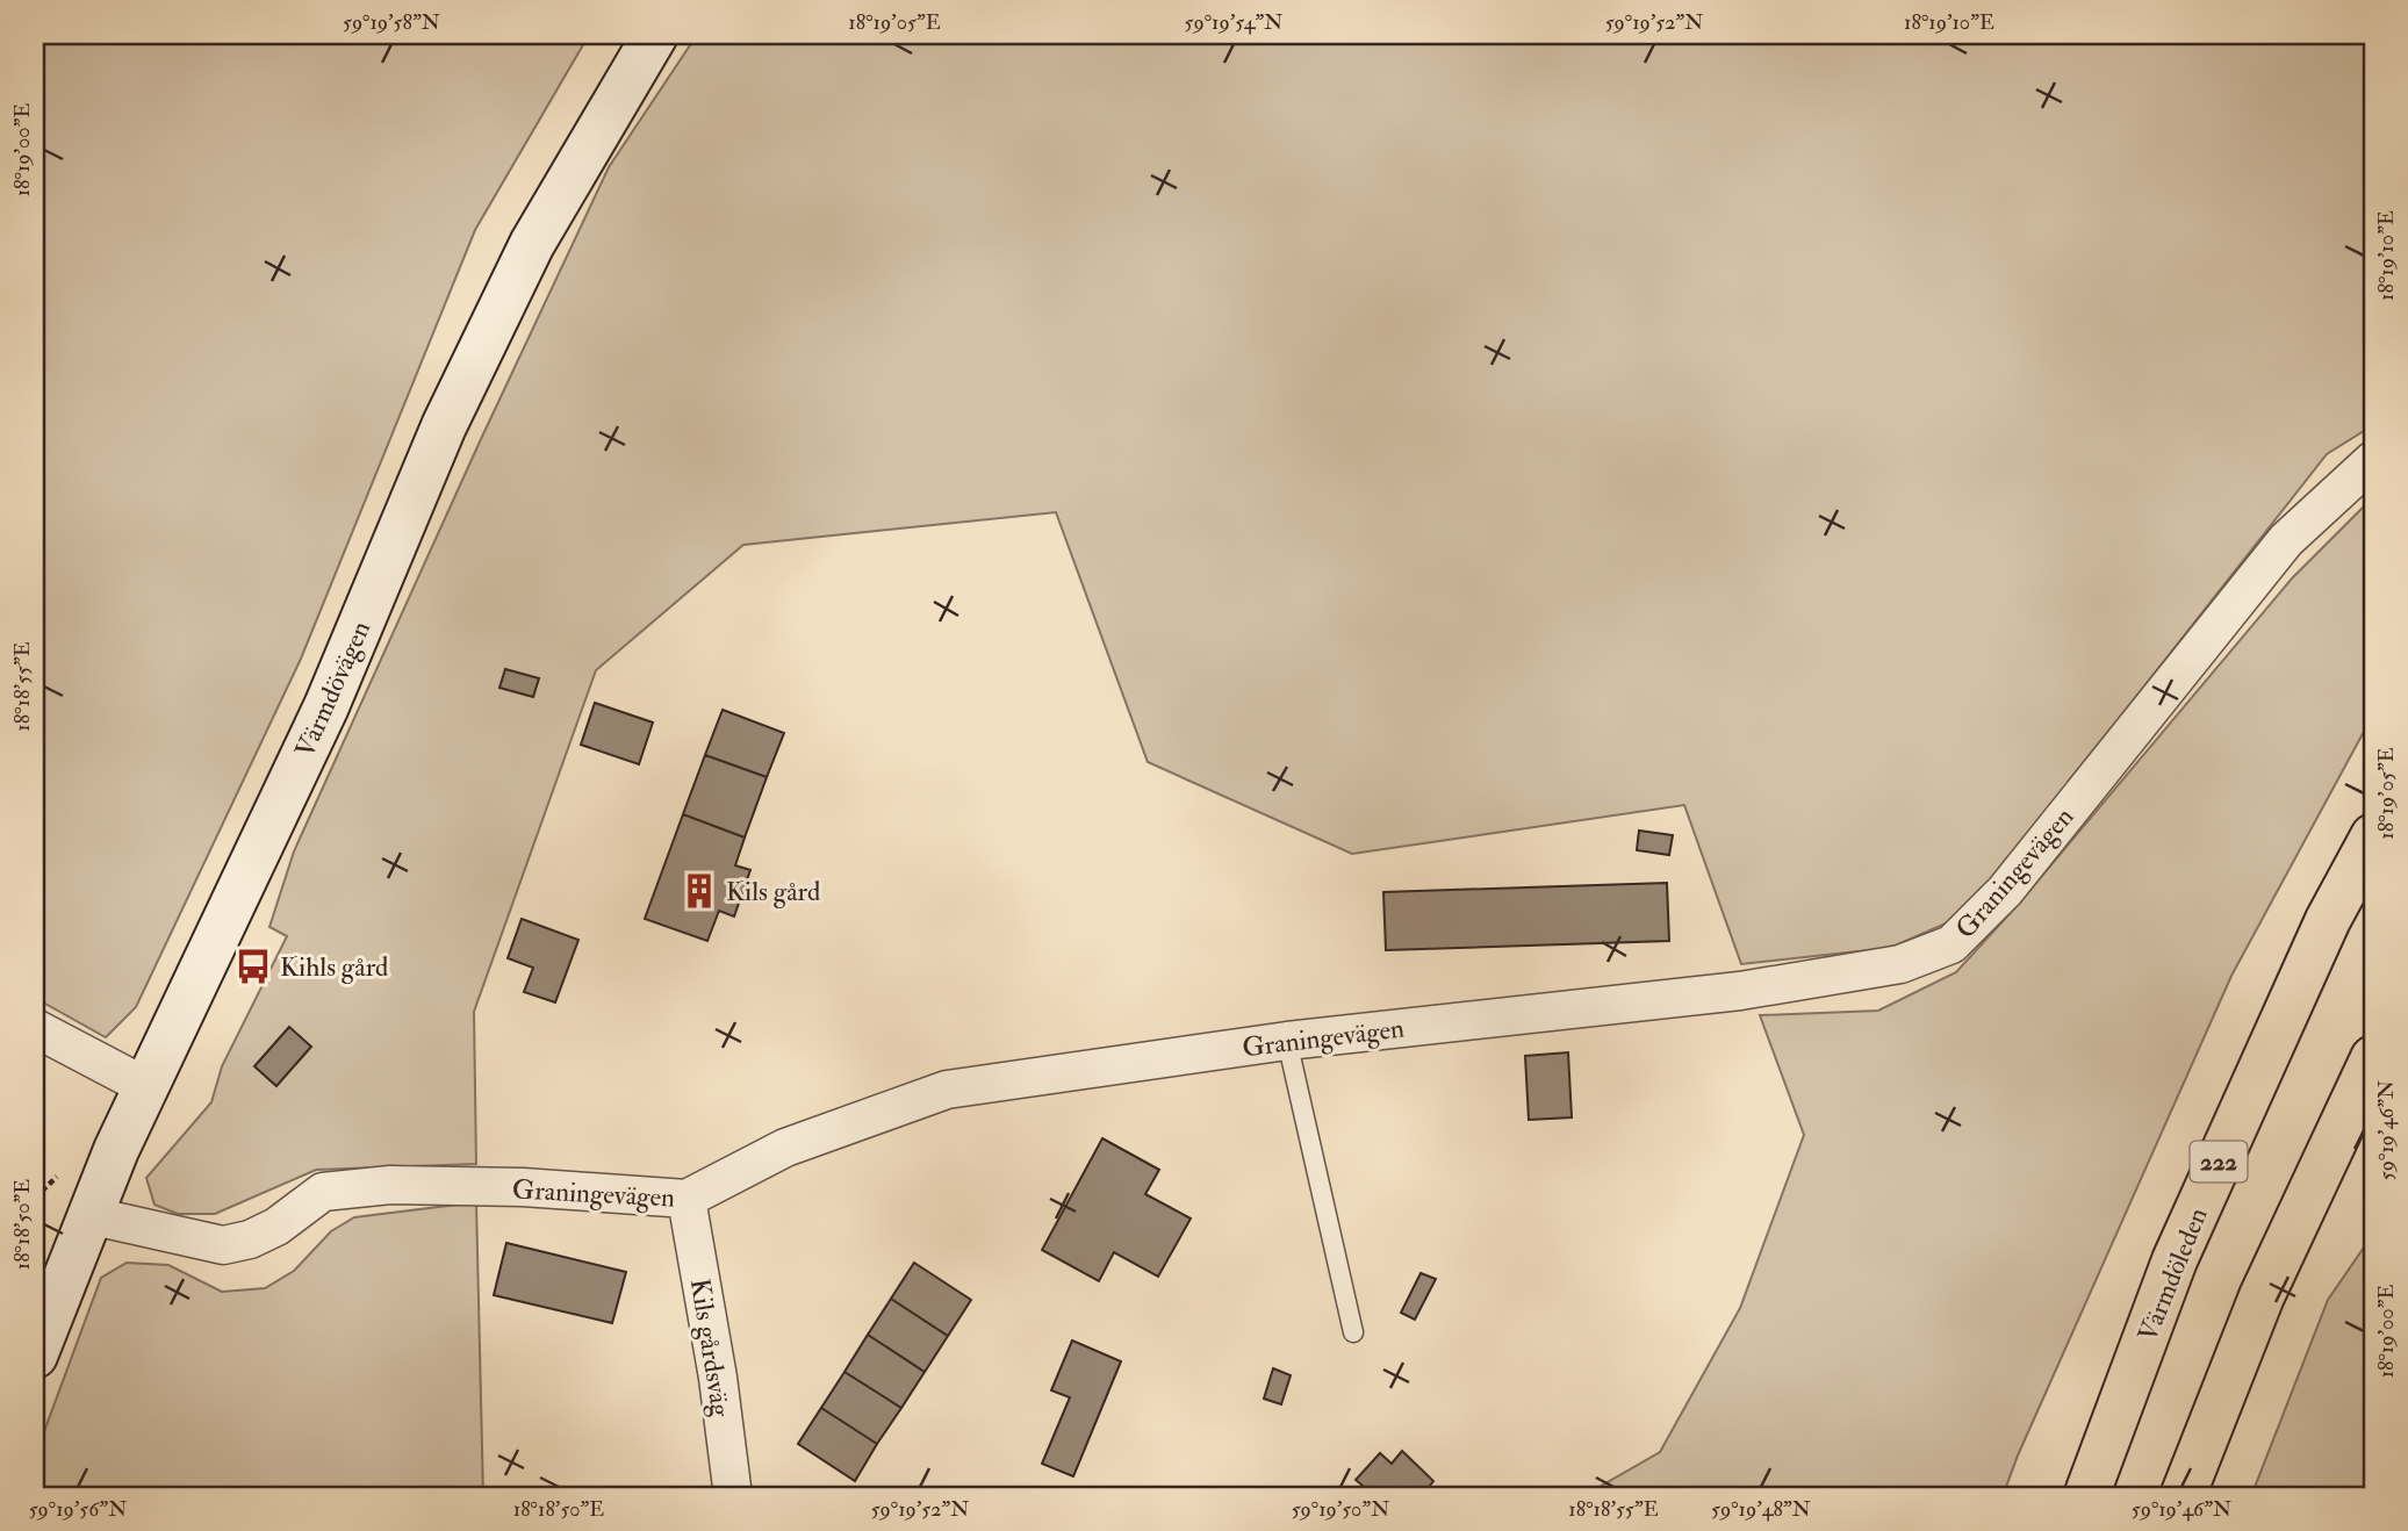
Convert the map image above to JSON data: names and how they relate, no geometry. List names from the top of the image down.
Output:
{
  "streets": {
    "highway": ["222", "Värmdöleden"],
    "main road": ["Värmdövägen"],
    "street": ["Graningevägen", "Kils gårdsväg"]
  },
  "crossings": [
    ["Värmdövägen", "Graningevägen"],
    ["Graningevägen", "Kils gårdsväg"]
  ],
  "places": {
    "building": ["Kils gård"],
    "bus stop": ["Kihls gård"]
  },
  "coordinates": [
    "59°19'58\"N",
    "18°19'05\"E",
    "59°19'54\"N",
    "59°19'52\"N",
    "18°19'10\"E",
    "18°19'00\"E",
    "18°18'55\"E",
    "59°19'46\"N",
    "18°18'50\"E",
    "59°19'56\"N",
    "59°19'50\"N",
    "59°19'48\"N"
  ]
}
